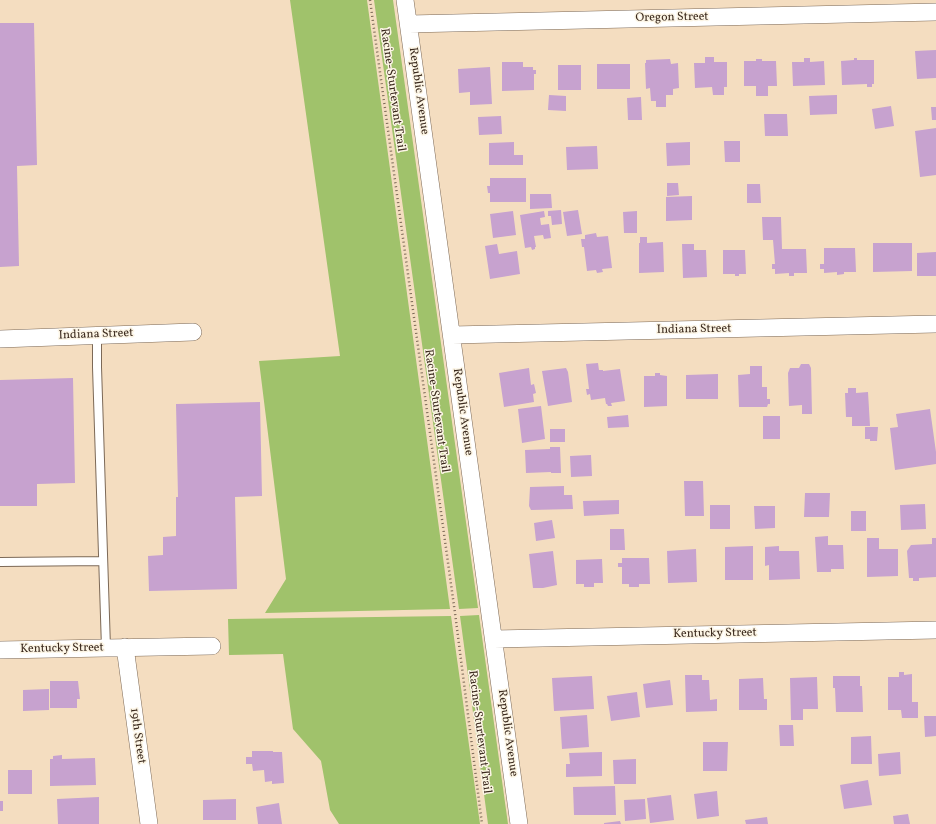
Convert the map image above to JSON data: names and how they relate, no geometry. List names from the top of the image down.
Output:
{
  "streets": {
    "street": [
      "Oregon Street",
      "Republic Avenue",
      "Indiana Street",
      "Kentucky Street",
      "19th Street"
    ],
    "path": ["Racine-Sturtevant Trail"]
  },
  "crossings": [
    ["Oregon Street", "Republic Avenue"],
    ["Republic Avenue", "Indiana Street"],
    ["Republic Avenue", "Kentucky Street"],
    ["Kentucky Street", "19th Street"]
  ]
}
